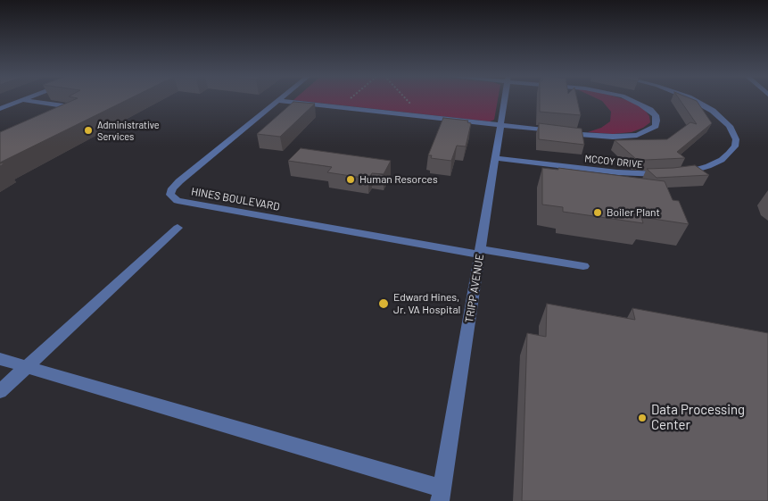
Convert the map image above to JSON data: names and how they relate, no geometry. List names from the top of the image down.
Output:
{
  "streets": {
    "street": ["MCCOY DRIVE", "HINES BOULEVARD", "TRIPP AVENUE"]
  },
  "crossings": [
    ["MCCOY DRIVE", "TRIPP AVENUE"],
    ["HINES BOULEVARD", "TRIPP AVENUE"]
  ],
  "places": [
    "Administrative Services",
    "Human Resorces",
    "Boiler Plant",
    "Edward Hines, Jr. VA Hospital",
    "Data Processing Center"
  ]
}
